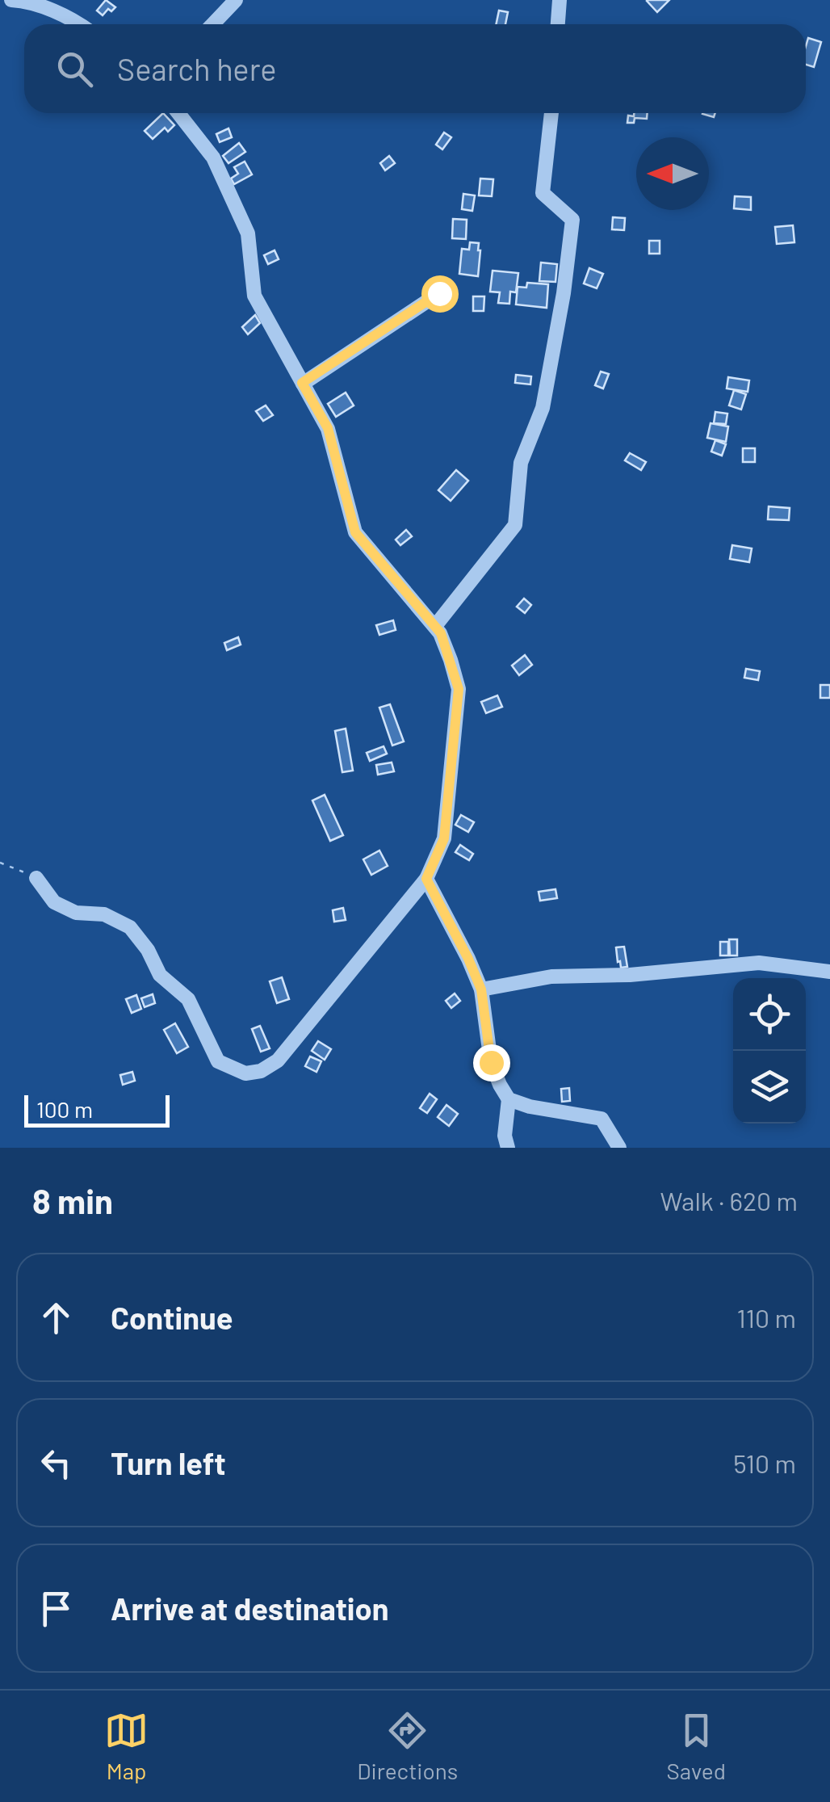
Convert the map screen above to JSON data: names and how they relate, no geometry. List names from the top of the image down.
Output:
{
  "scale_bar": "100 m",
  "north": "left",
  "page": {
    "search": "Search here",
    "scale": "100 m",
    "heading": ["8 min", "Walk · 620 m"],
    "list": [
      ["Continue", "110 m"],
      ["Turn left", "510 m"],
      "Arrive at destination"
    ],
    "nav": ["Map", "Directions", "Saved"]
  }
}
